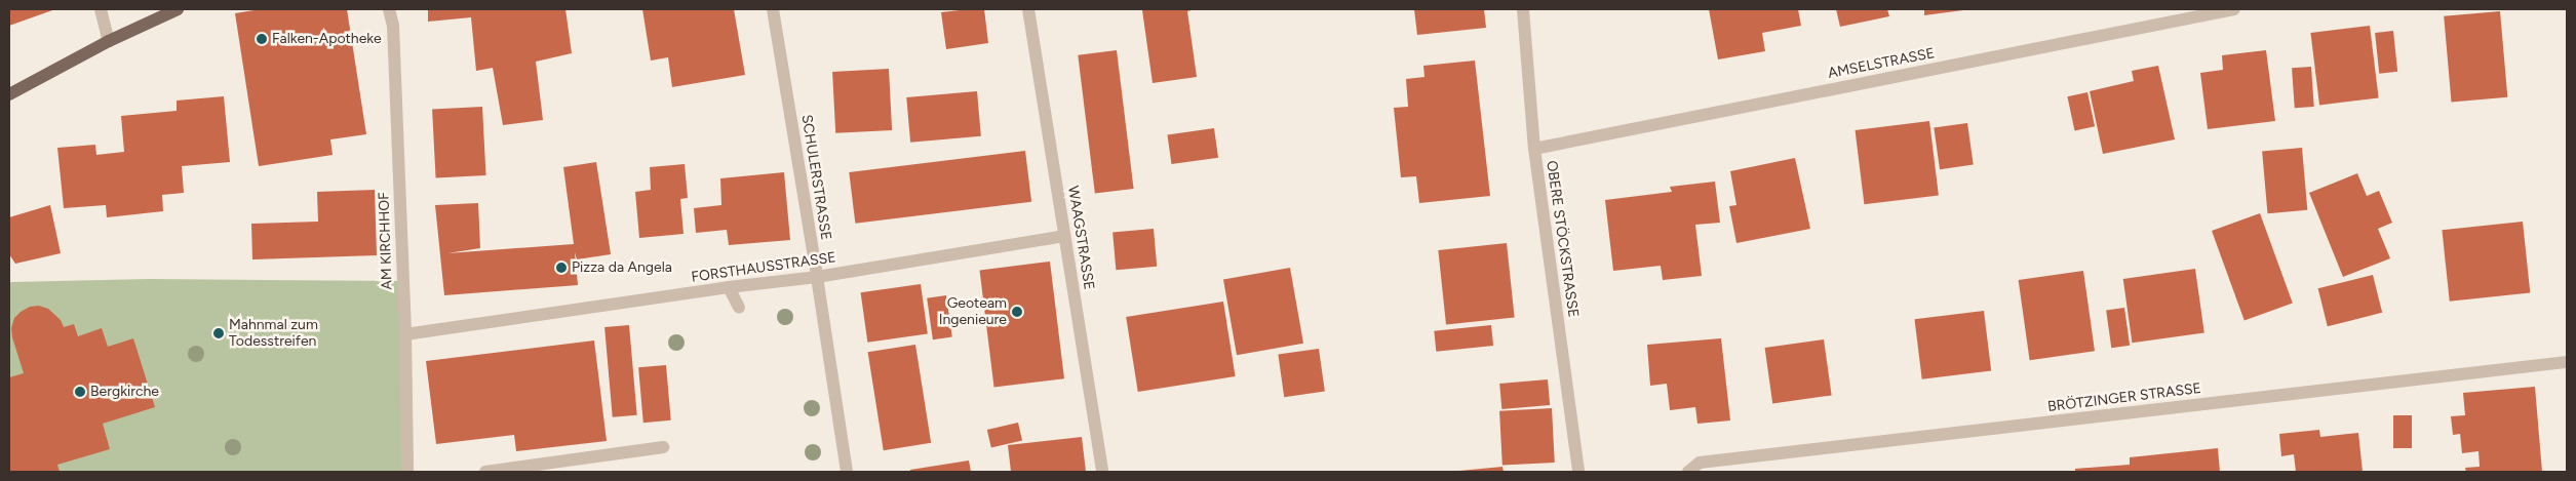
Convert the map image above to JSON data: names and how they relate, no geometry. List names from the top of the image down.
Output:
{
  "streets": {
    "street": [
      "AMSELSTRASSE",
      "SCHULERSTRASSE",
      "WAAGSTRASSE",
      "OBERE STÖCKSTRASSE",
      "AM KIRCHHOF",
      "FORSTHAUSSTRASSE",
      "BRÖTZINGER STRASSE"
    ]
  },
  "crossings": [
    ["AMSELSTRASSE", "OBERE STÖCKSTRASSE"],
    ["SCHULERSTRASSE", "FORSTHAUSSTRASSE"],
    ["WAAGSTRASSE", "FORSTHAUSSTRASSE"],
    ["AM KIRCHHOF", "FORSTHAUSSTRASSE"]
  ],
  "places": [
    "Falken-Apotheke",
    "Pizza da Angela",
    "Geoteam Ingenieure",
    "Mahnmal zum Todesstreifen",
    "Bergkirche"
  ]
}
